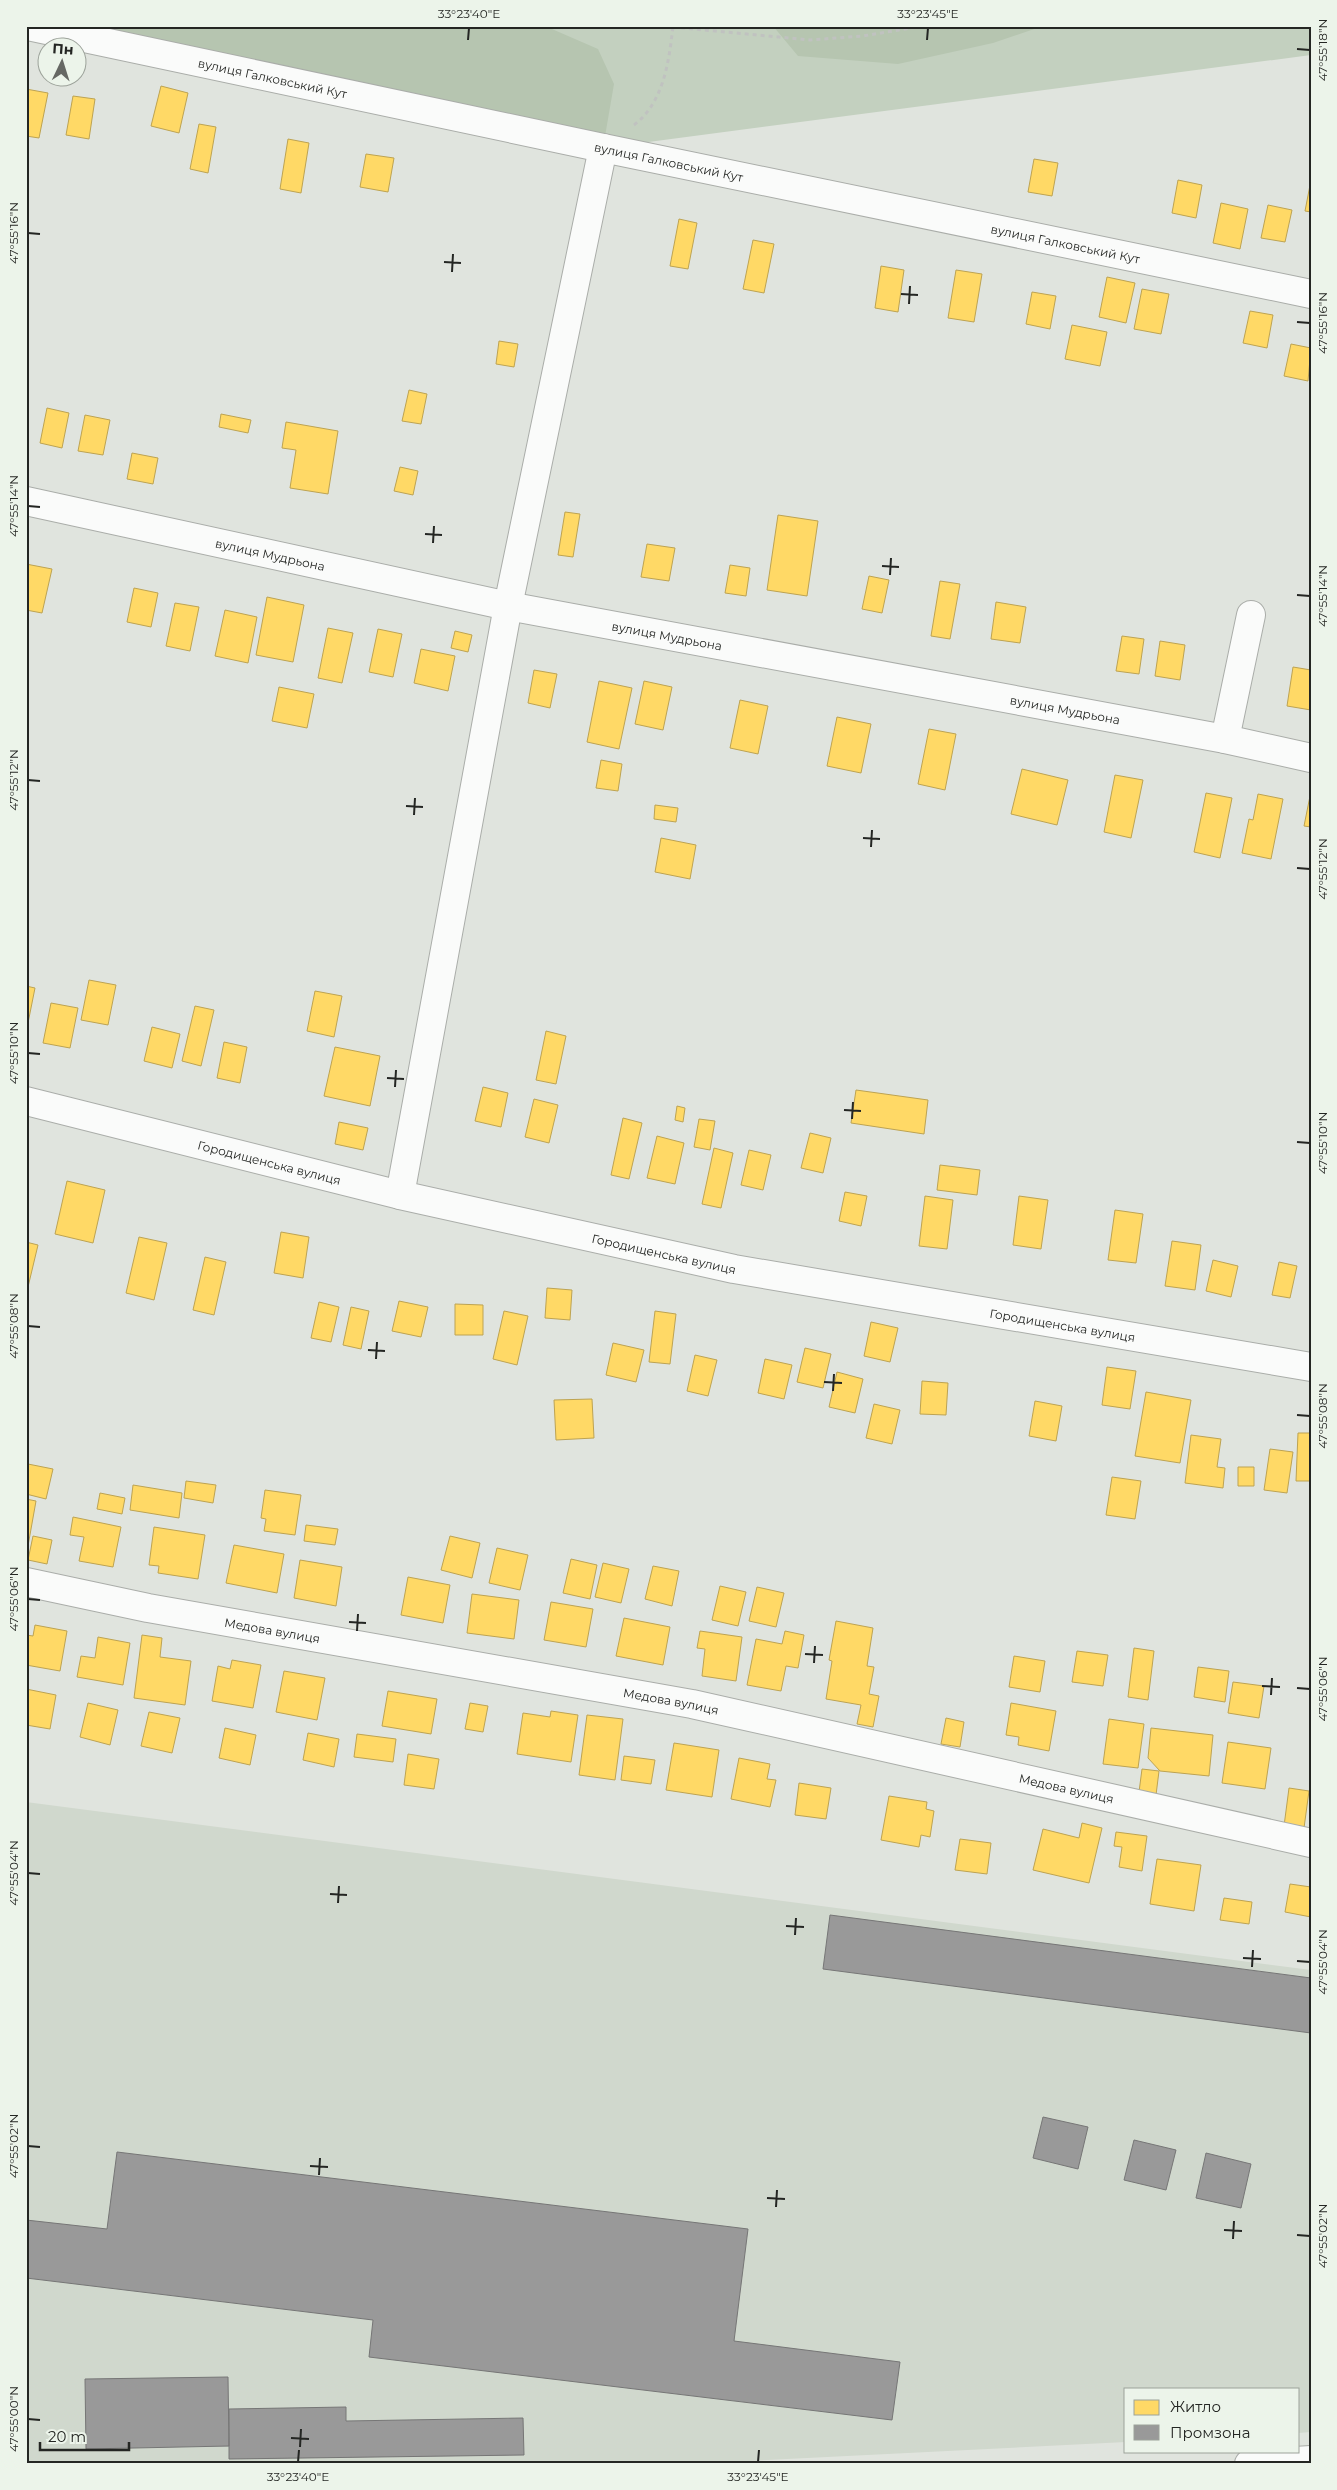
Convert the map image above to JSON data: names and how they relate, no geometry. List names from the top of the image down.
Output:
{
  "streets": {
    "street": [
      "вулиця Галковський Кут",
      "вулиця Мудрьона",
      "Городищенська вулиця",
      "Медова вулиця"
    ]
  },
  "legend": ["Житло", "Промзона"],
  "scale_bar": "20 m",
  "north": "top",
  "coordinates": [
    "33°23'40\"E",
    "33°23'45\"E",
    "47°55'18\"N",
    "47°55'16\"N",
    "47°55'14\"N",
    "47°55'12\"N",
    "47°55'10\"N",
    "47°55'08\"N",
    "47°55'06\"N",
    "47°55'04\"N",
    "47°55'02\"N",
    "47°55'00\"N"
  ]
}
